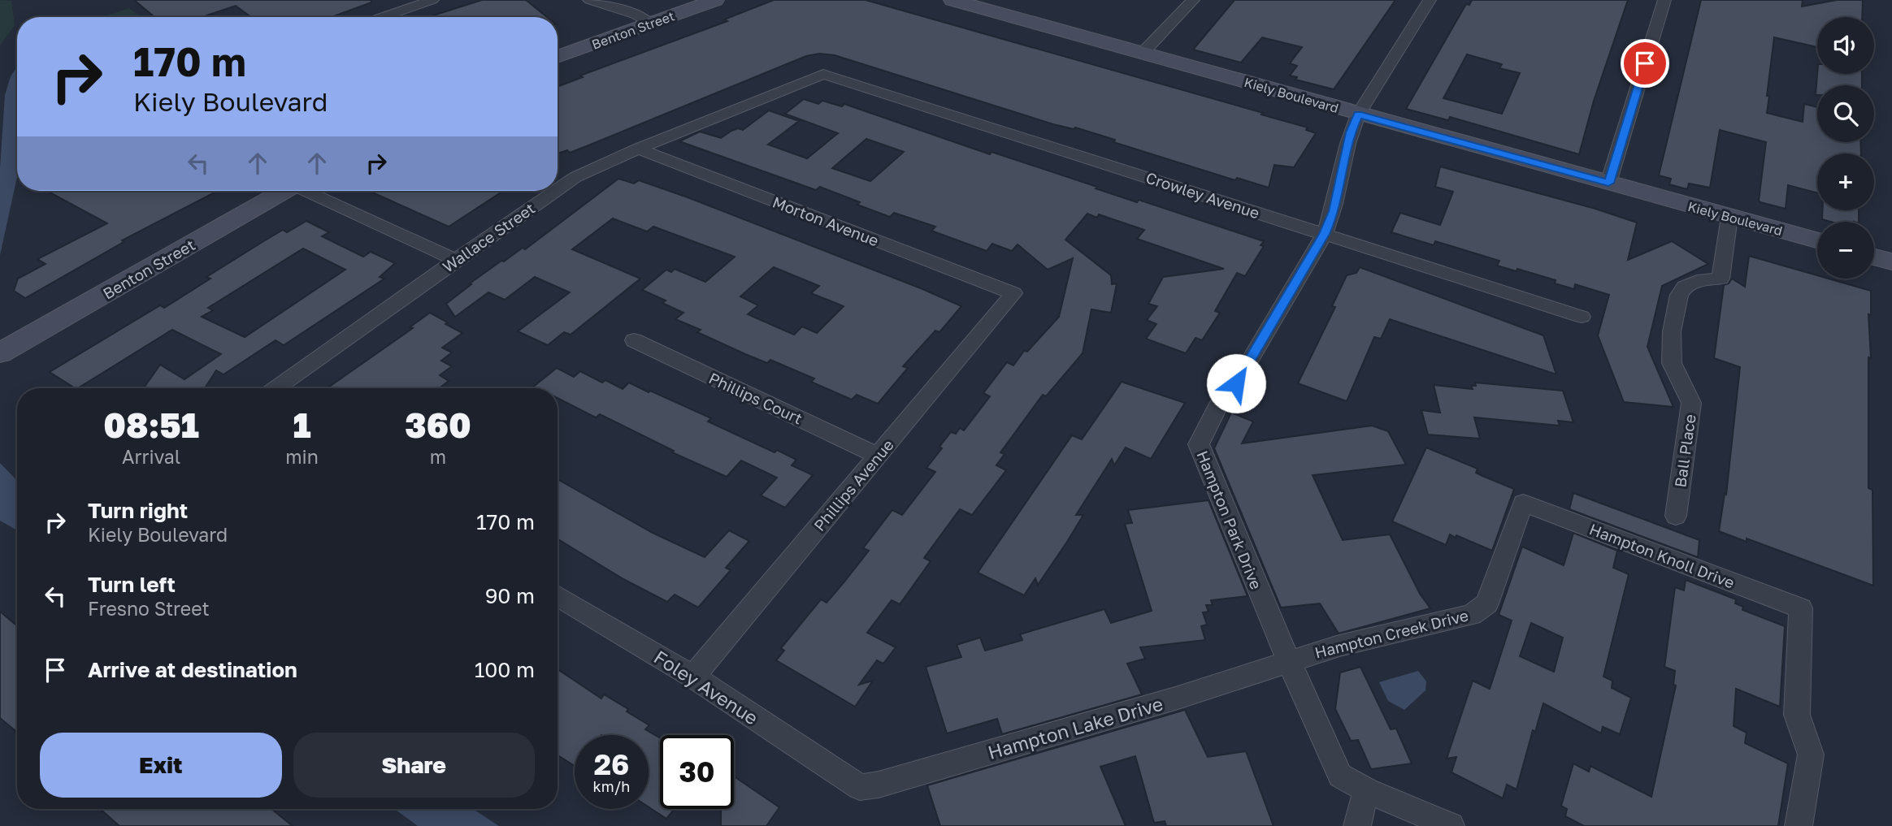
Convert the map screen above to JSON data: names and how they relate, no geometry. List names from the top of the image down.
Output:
{
  "streets": {
    "main road": ["Benton Street", "Kiely Boulevard"],
    "street": [
      "Crowley Avenue",
      "Morton Avenue",
      "Wallace Street",
      "Phillips Court",
      "Ball Place",
      "Phillips Avenue",
      "Hampton Park Drive",
      "Hampton Knoll Drive",
      "Hampton Creek Drive",
      "Foley Avenue",
      "Hampton Lake Drive"
    ]
  },
  "crossings": [
    ["Kiely Boulevard", "Ball Place"],
    ["Crowley Avenue", "Wallace Street"],
    ["Crowley Avenue", "Hampton Park Drive"],
    ["Morton Avenue", "Wallace Street"],
    ["Morton Avenue", "Phillips Avenue"],
    ["Phillips Court", "Phillips Avenue"],
    ["Phillips Avenue", "Foley Avenue"],
    ["Hampton Park Drive", "Hampton Creek Drive"],
    ["Hampton Park Drive", "Hampton Lake Drive"],
    ["Hampton Knoll Drive", "Hampton Creek Drive"],
    ["Hampton Creek Drive", "Hampton Lake Drive"],
    ["Foley Avenue", "Hampton Lake Drive"]
  ],
  "page": {
    "map_buttons": ["+", "−"],
    "turn": ["170 m", "Kiely Boulevard"],
    "eta": [
      "08:51",
      "Arrival",
      "1",
      "min",
      "360",
      "m"
    ],
    "list": [
      {
        "name": "Turn right",
        "note": "Kiely Boulevard",
        "value": "170 m"
      },
      {
        "name": "Turn left",
        "note": "Fresno Street",
        "value": "90 m"
      },
      {
        "name": "Arrive at destination",
        "value": "100 m"
      }
    ],
    "buttons": ["Exit", "Share"],
    "speed": "26 km/h",
    "limit": "30"
  }
}
